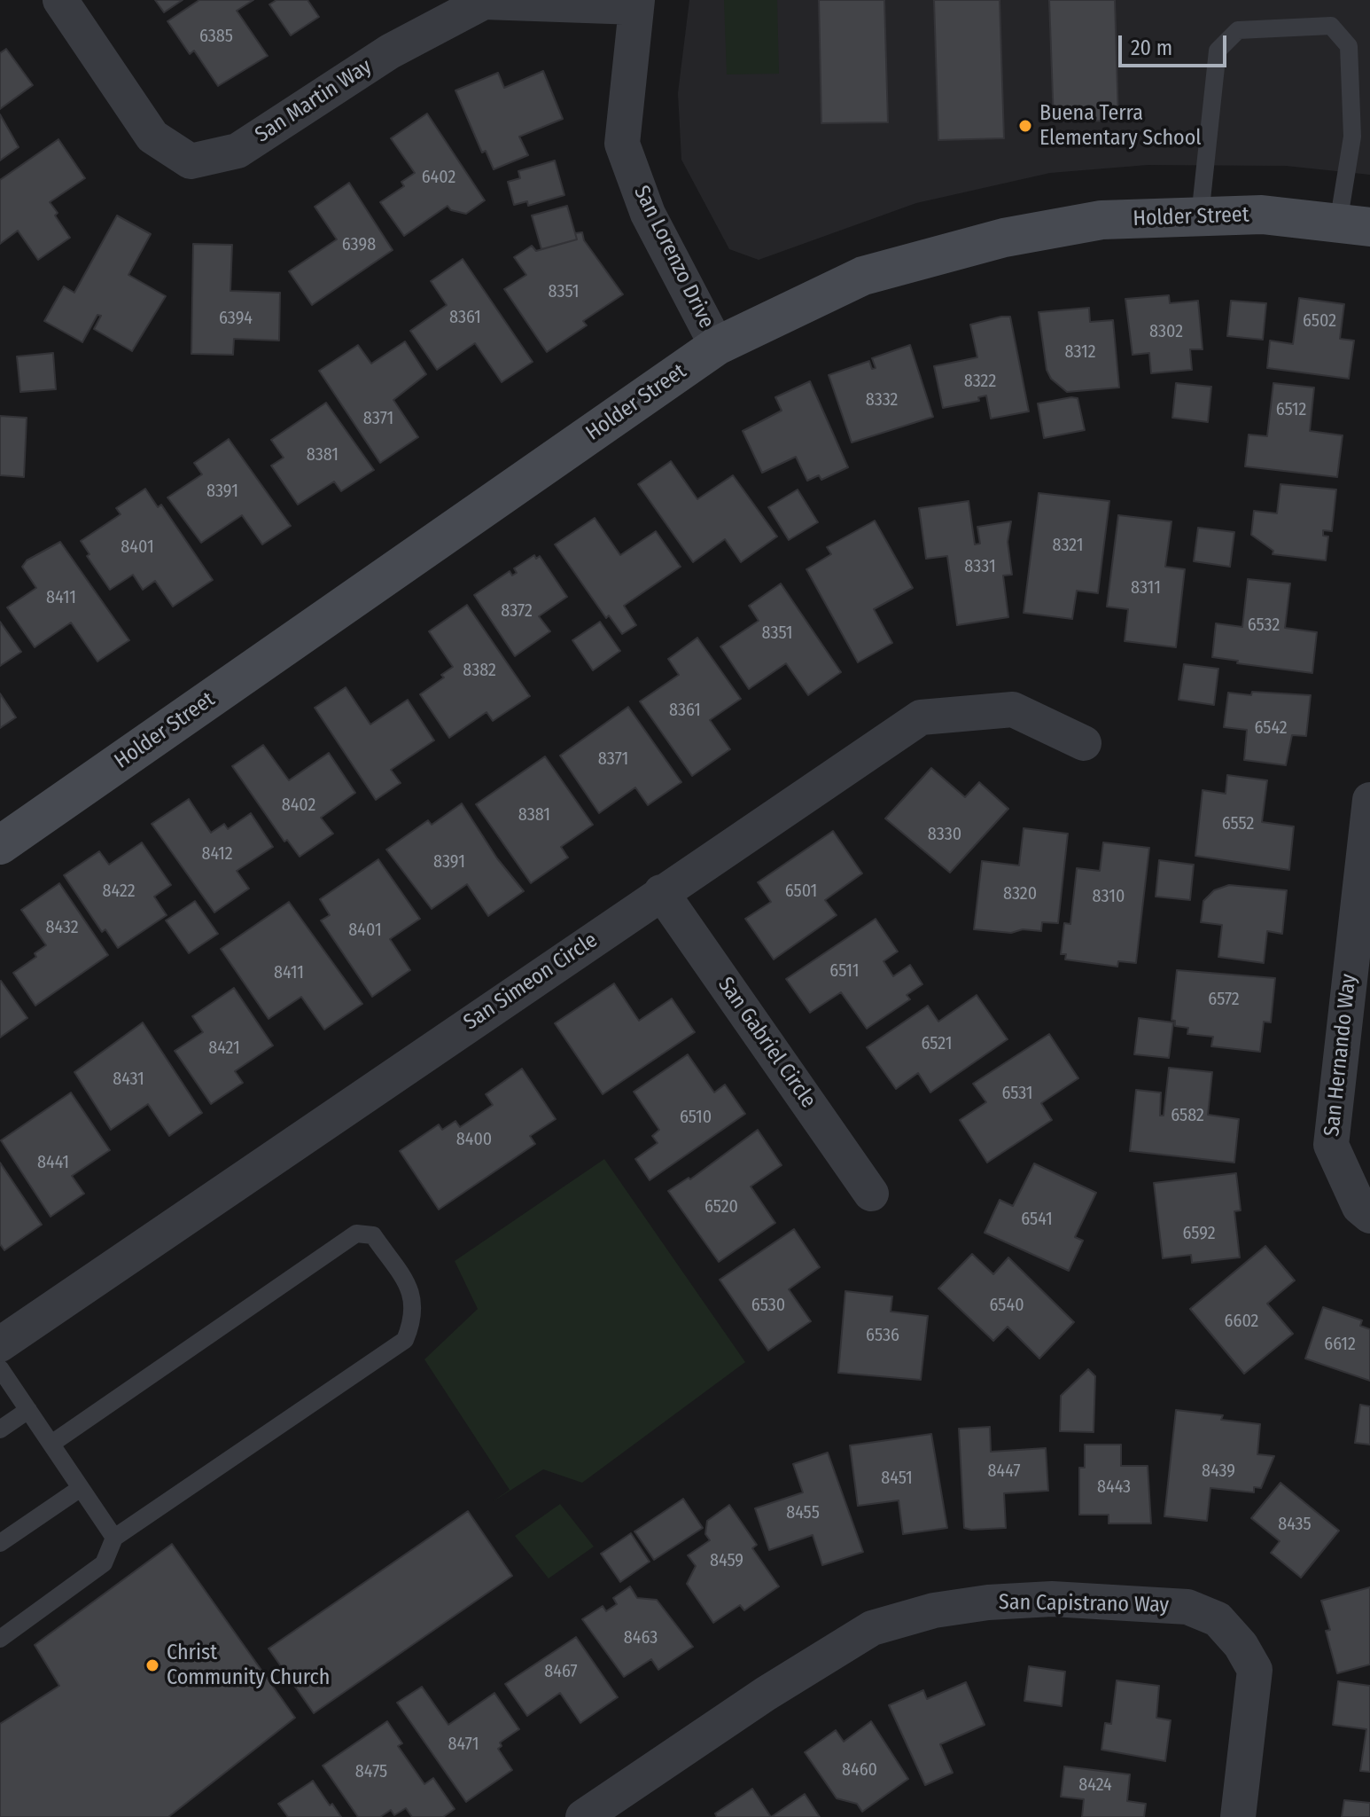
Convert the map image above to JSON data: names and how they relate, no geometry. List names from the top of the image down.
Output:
{
  "streets": {
    "street": [
      "San Martin Way",
      "Holder Street",
      "San Lorenzo Drive",
      "San Simeon Circle",
      "San Gabriel Circle",
      "San Hernando Way",
      "San Capistrano Way"
    ]
  },
  "crossings": [
    ["San Martin Way", "San Lorenzo Drive"],
    ["Holder Street", "San Lorenzo Drive"],
    ["San Simeon Circle", "San Gabriel Circle"]
  ],
  "places": ["Buena Terra Elementary School", "Christ Community Church"],
  "house_numbers": [
    "6385",
    "6402",
    "6398",
    "8351",
    "8361",
    "6394",
    "6502",
    "8302",
    "8312",
    "8322",
    "8332",
    "6512",
    "8371",
    "8381",
    "8391",
    "8321",
    "8401",
    "8331",
    "8311",
    "8411",
    "8372",
    "6532",
    "8351",
    "8382",
    "8361",
    "6542",
    "8371",
    "8402",
    "8381",
    "6552",
    "8330",
    "8412",
    "8391",
    "8422",
    "6501",
    "8320",
    "8310",
    "8432",
    "8401",
    "6511",
    "8411",
    "6572",
    "6521",
    "8421",
    "8431",
    "6531",
    "6582",
    "6510",
    "8400",
    "8441",
    "6520",
    "6541",
    "6592",
    "6530",
    "6540",
    "6602",
    "6536",
    "6612",
    "8447",
    "8439",
    "8451",
    "8443",
    "8455",
    "8435",
    "8459",
    "8463",
    "8467",
    "8471",
    "8460",
    "8475",
    "8424"
  ],
  "scale_bar": "20 m"
}
